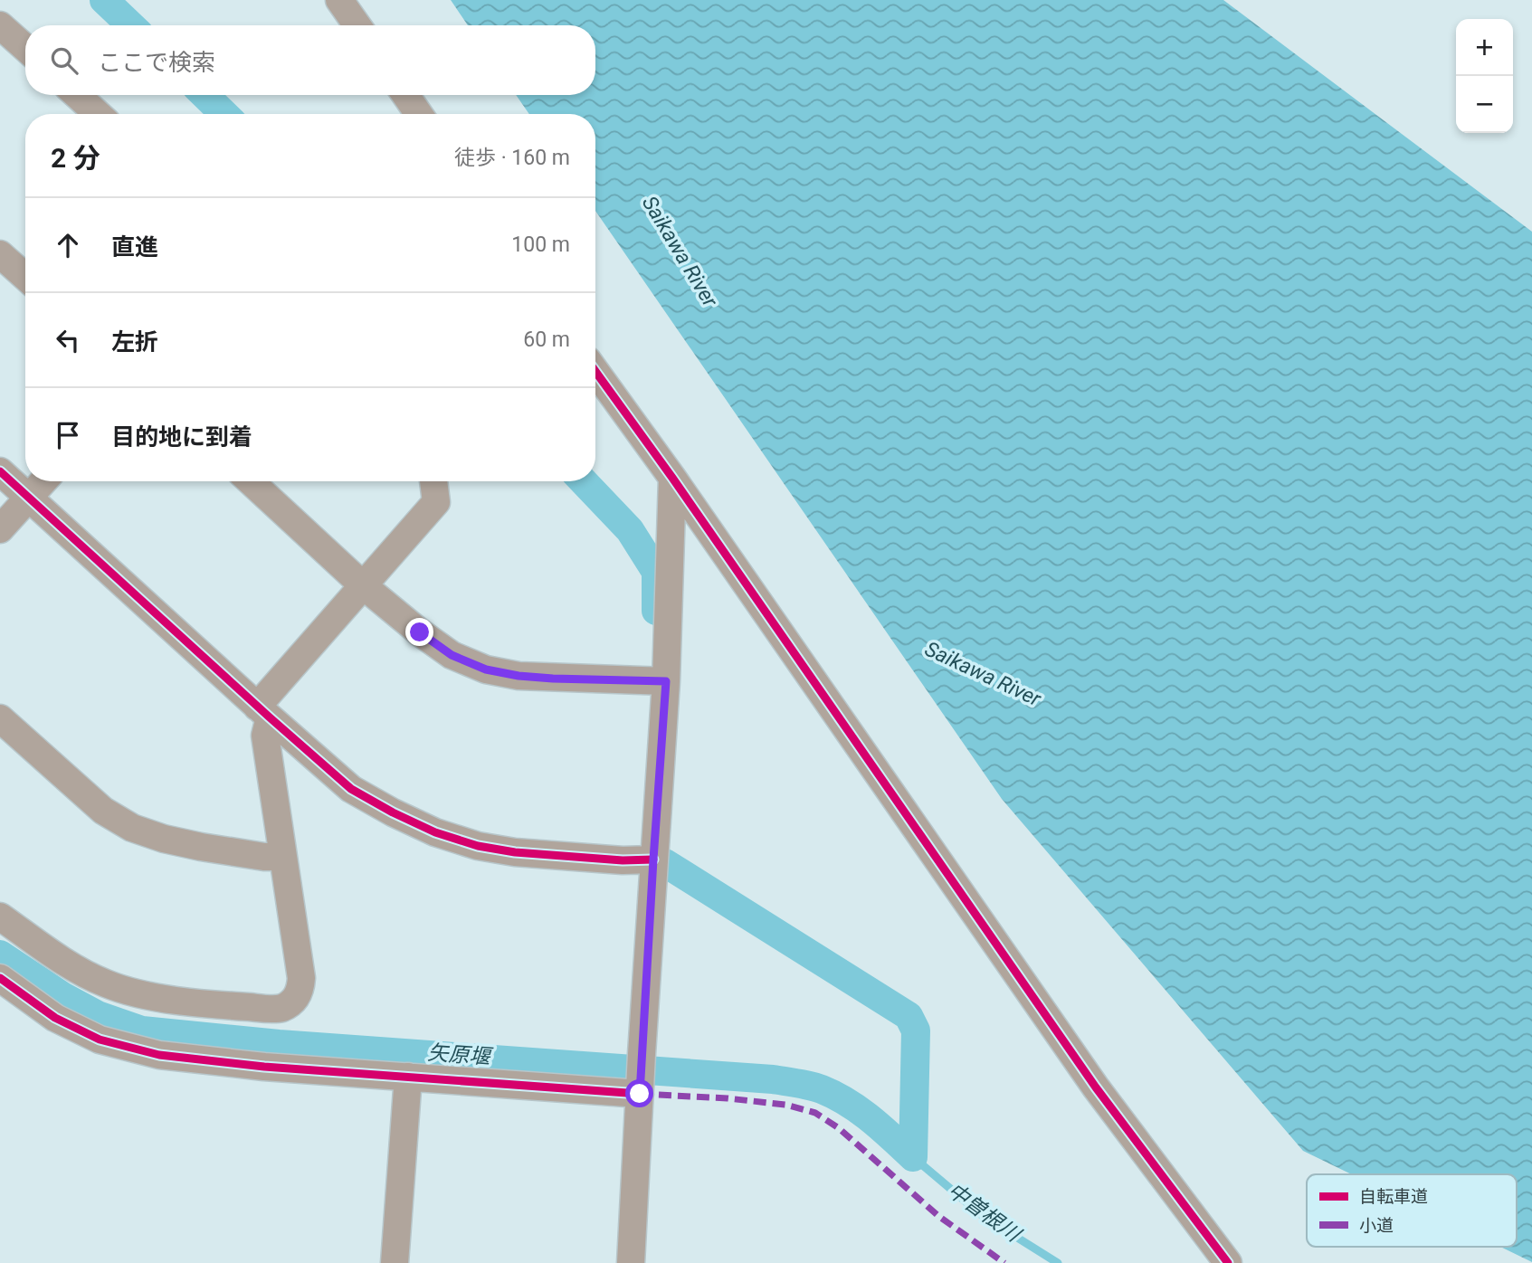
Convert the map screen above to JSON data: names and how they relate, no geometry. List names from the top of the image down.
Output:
{
  "water": ["Saikawa River", "矢原堰", "中曽根川"],
  "legend": ["自転車道", "小道"],
  "page": {
    "map_buttons": ["+", "−"],
    "search": "ここで検索",
    "heading": ["2 分", "徒歩 · 160 m"],
    "list": [
      ["直進", "100 m"],
      ["左折", "60 m"],
      "目的地に到着"
    ]
  }
}
